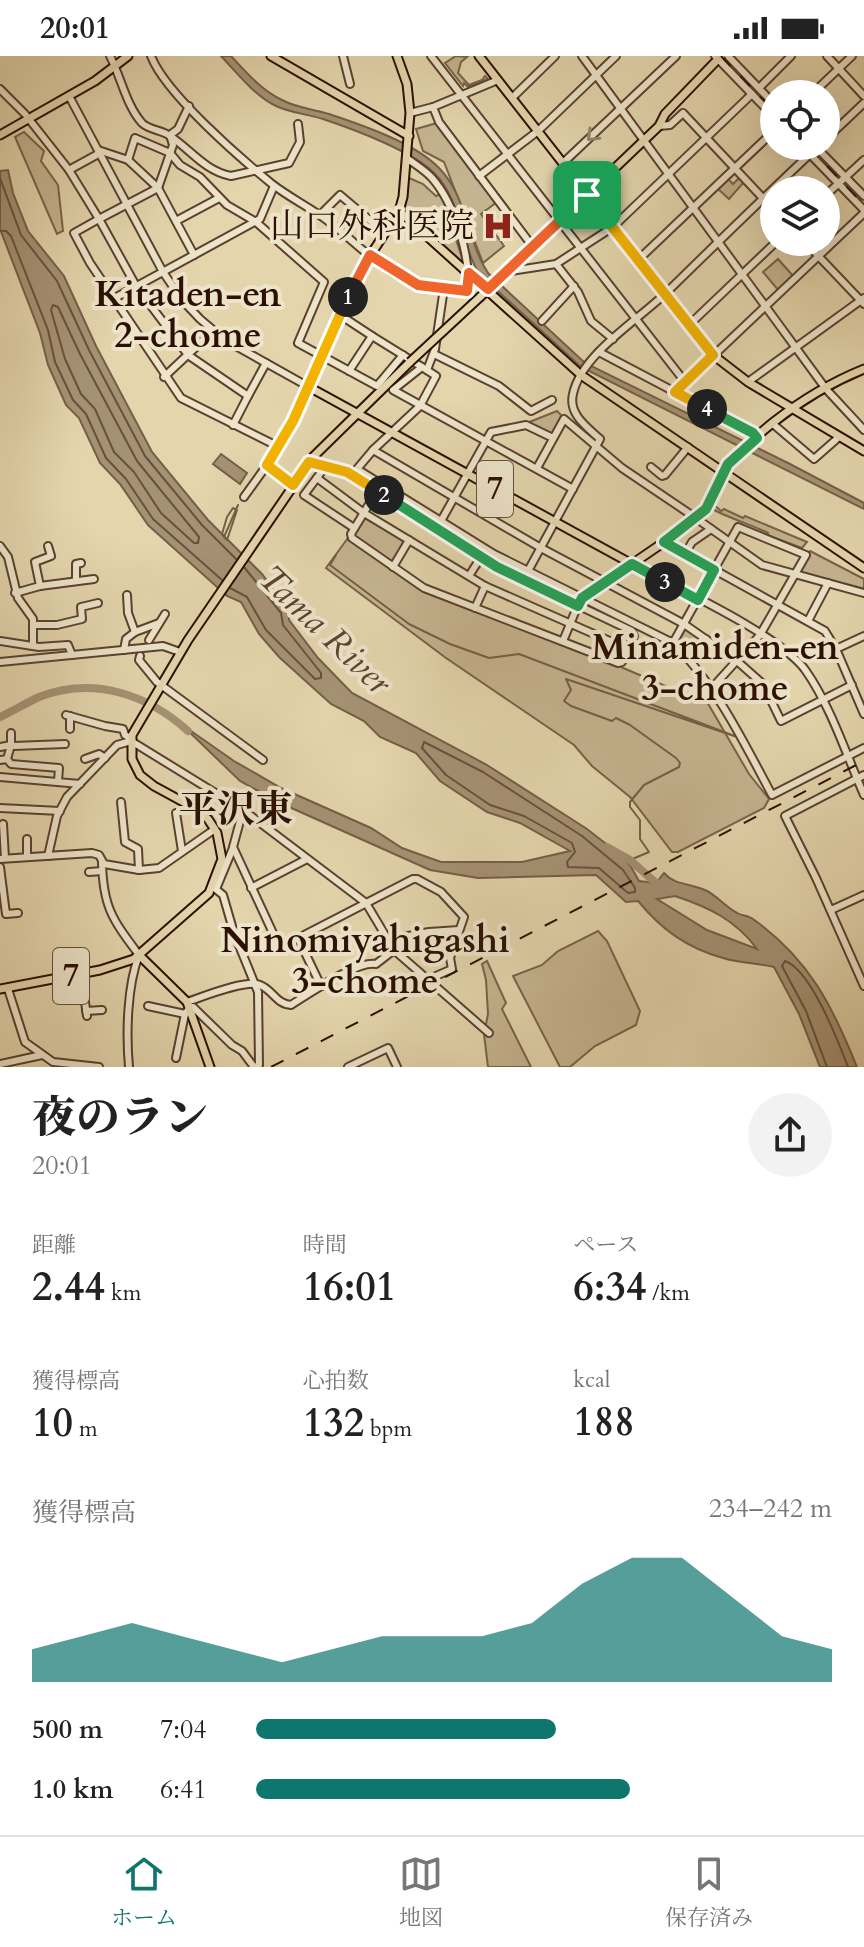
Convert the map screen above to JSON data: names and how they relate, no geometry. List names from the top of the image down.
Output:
{
  "streets": {
    "main road": ["7"]
  },
  "districts": [
    "Kitaden-en 2-chome",
    "Minamiden-en 3-chome",
    "平沢東",
    "Ninomiyahigashi 3-chome"
  ],
  "water": ["Tama River"],
  "places": {
    "hospital": ["山口外科医院"]
  },
  "page": {
    "status": "20:01",
    "pins": [
      "1",
      "4",
      "2",
      "3"
    ],
    "heading": ["夜のラン", "20:01"],
    "stats": [
      ["距離", "2.44 km"],
      ["時間", "16:01"],
      ["ペース", "6:34 /km"],
      ["獲得標高", "10 m"],
      ["心拍数", "132 bpm"],
      ["kcal", "188"]
    ],
    "chart": ["獲得標高", "234–242 m"],
    "list": [
      {
        "name": "500 m",
        "note": "7:04"
      },
      {
        "name": "1.0 km",
        "note": "6:41"
      }
    ],
    "tabs": ["ホーム", "地図", "保存済み"]
  }
}
